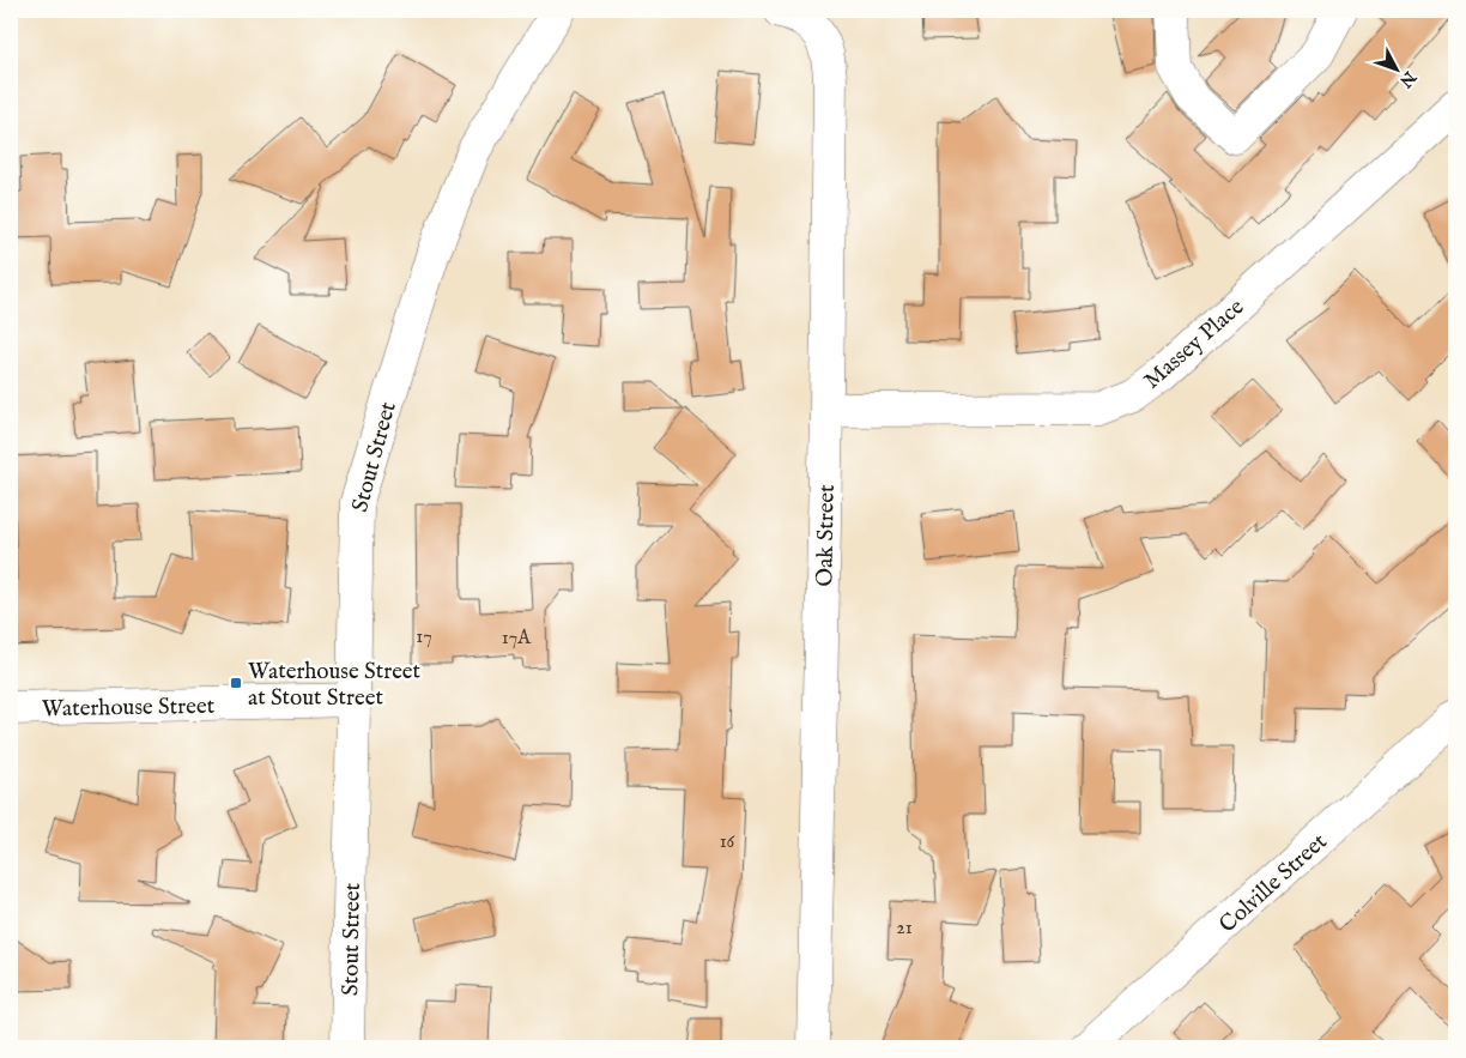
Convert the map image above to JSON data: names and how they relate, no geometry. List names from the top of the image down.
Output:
{
  "streets": {
    "street": [
      "Massey Place",
      "Stout Street",
      "Oak Street",
      "Waterhouse Street",
      "Colville Street"
    ]
  },
  "crossings": [
    ["Massey Place", "Oak Street"],
    ["Stout Street", "Waterhouse Street"]
  ],
  "places": {
    "transit": ["Waterhouse Street at Stout Street"]
  },
  "house_numbers": [
    "17",
    "17A",
    "16",
    "21"
  ],
  "north": "bottom right"
}
